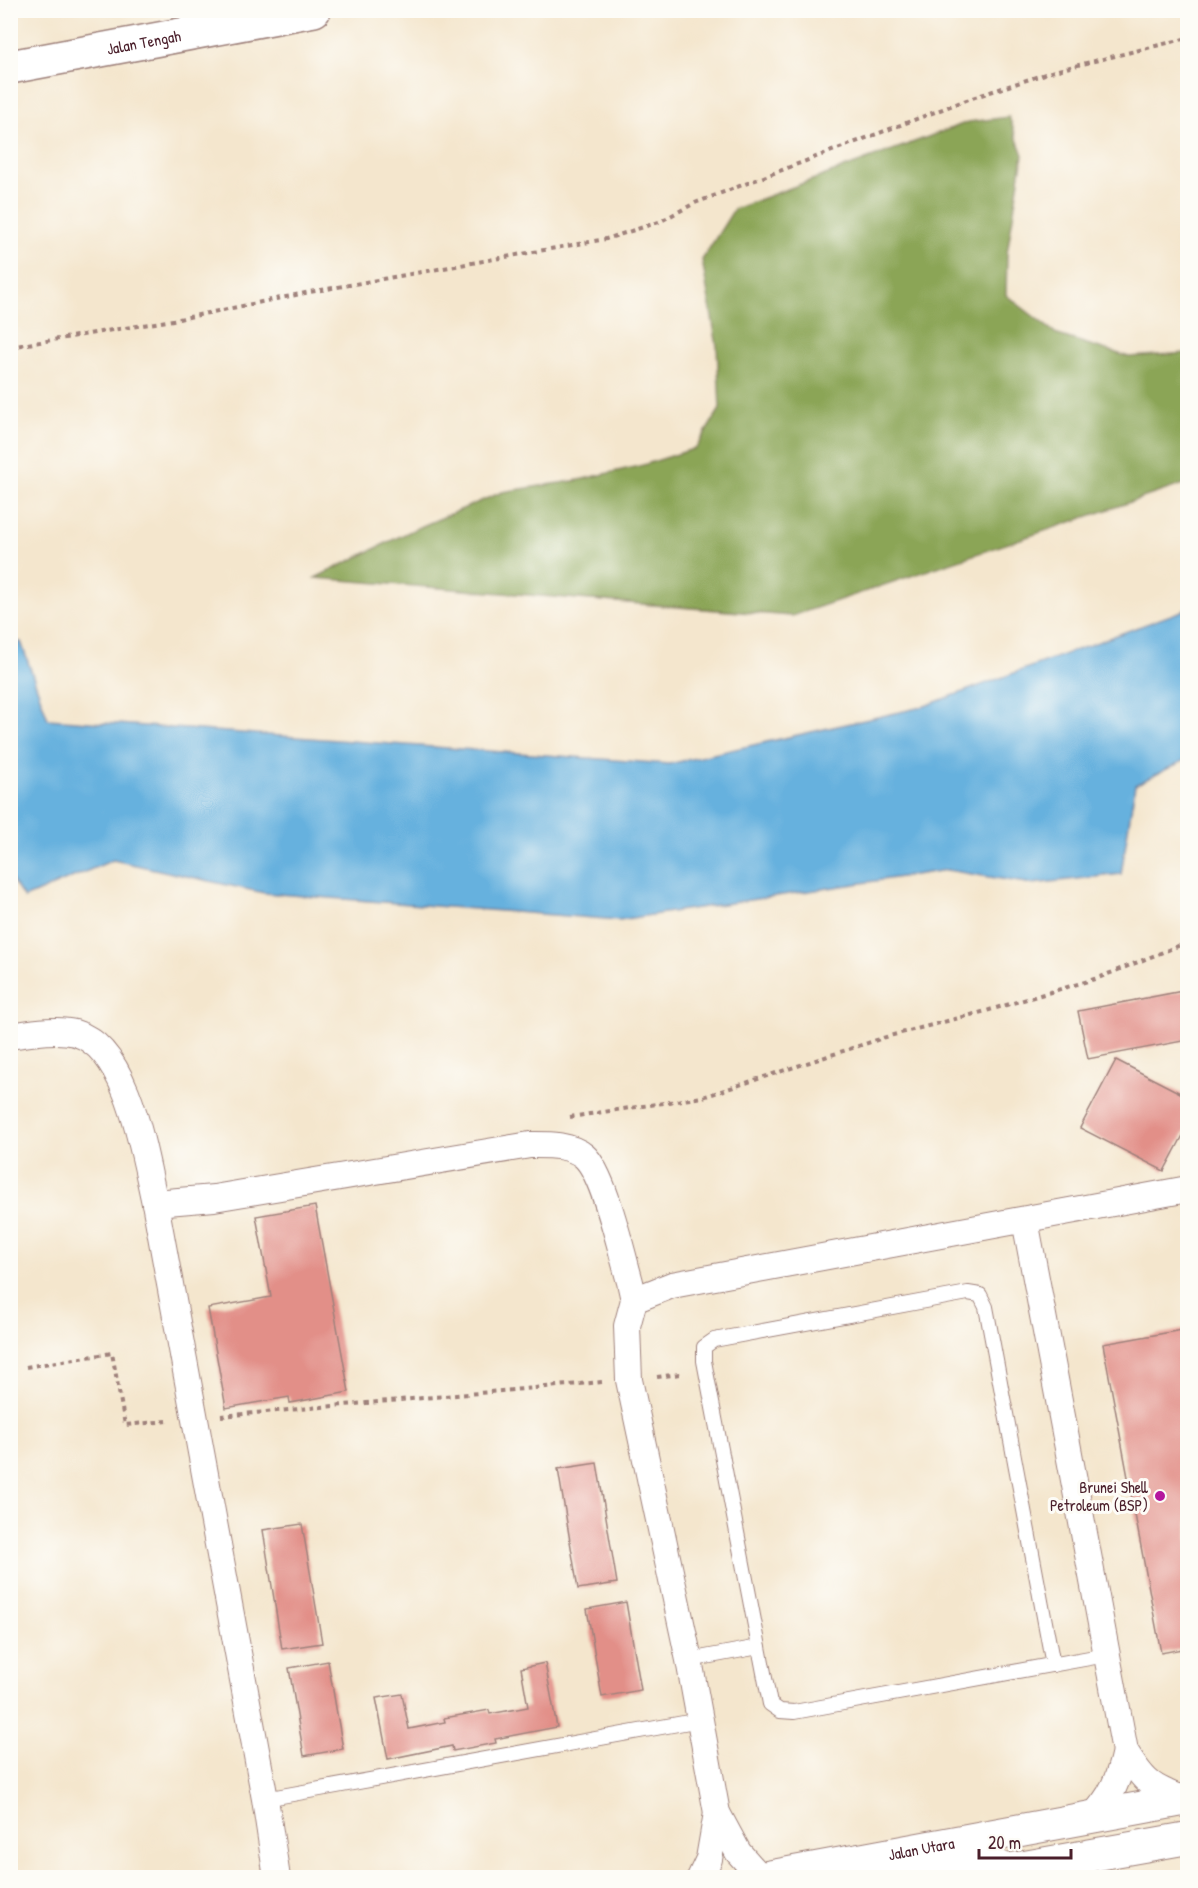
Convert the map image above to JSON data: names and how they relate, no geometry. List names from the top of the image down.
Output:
{
  "streets": {
    "main road": ["Jalan Tengah"],
    "street": ["Jalan Utara"]
  },
  "places": ["Brunei Shell Petroleum (BSP)"],
  "scale_bar": "20 m"
}
